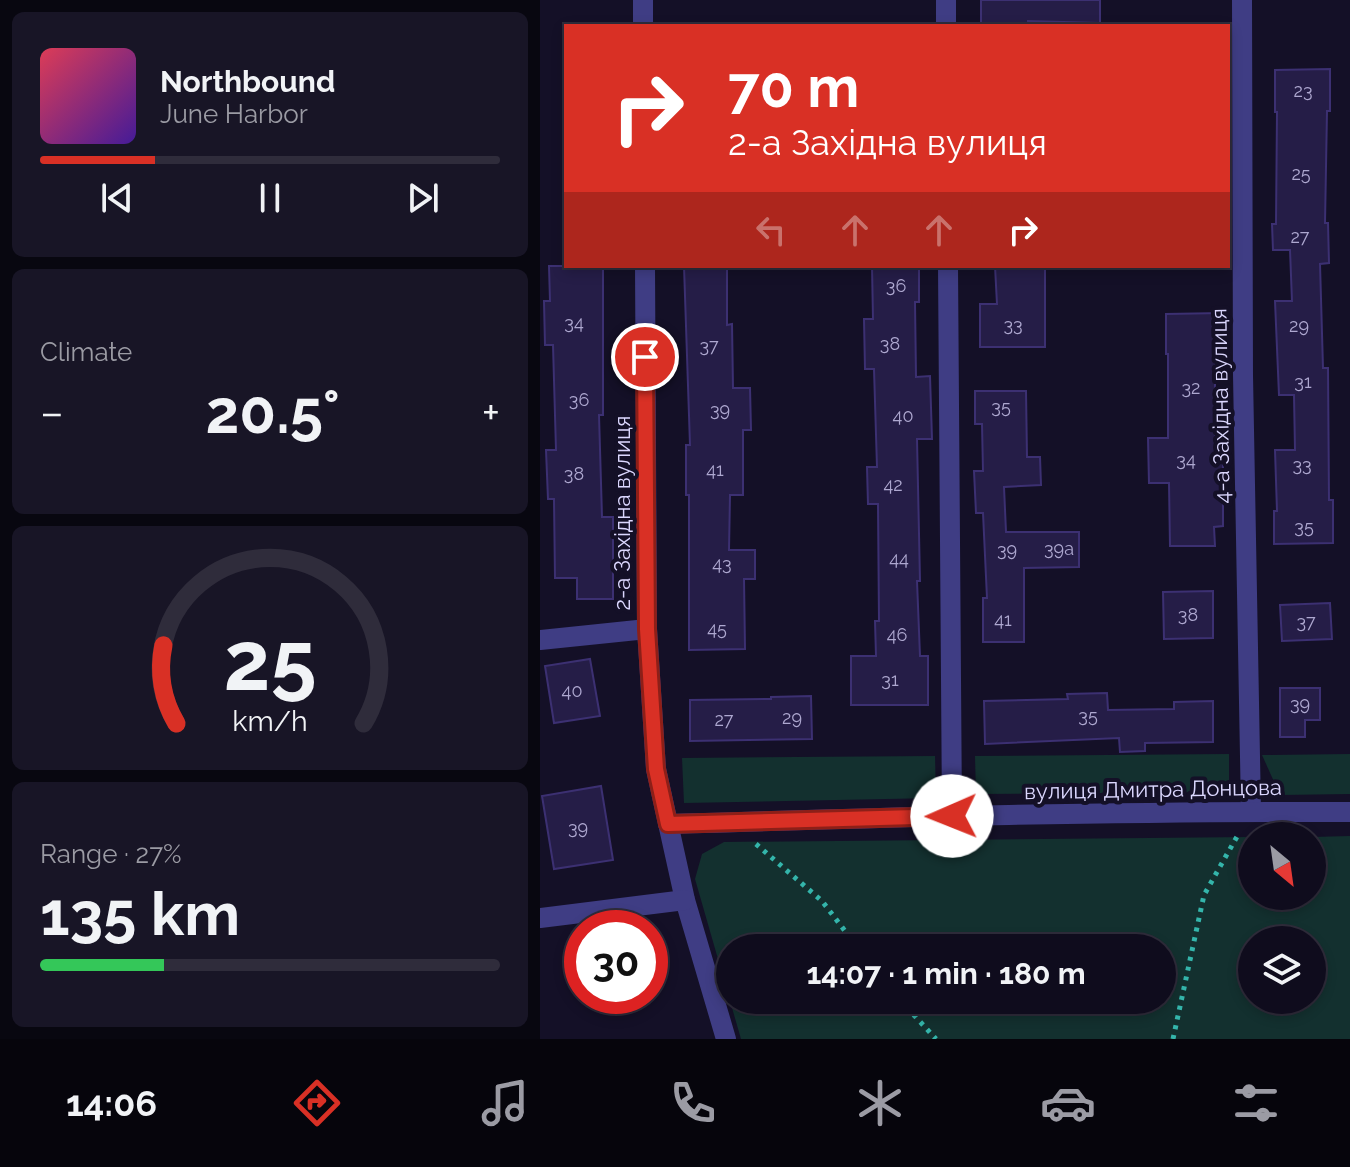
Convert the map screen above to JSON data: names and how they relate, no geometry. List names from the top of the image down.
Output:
{
  "streets": {
    "street": ["4-а Західна вулиця", "2-а Західна вулиця", "вулиця Дмитра Донцова"]
  },
  "crossings": [
    ["4-а Західна вулиця", "вулиця Дмитра Донцова"],
    ["2-а Західна вулиця", "вулиця Дмитра Донцова"]
  ],
  "house_numbers": [
    "23",
    "25",
    "27",
    "36",
    "34",
    "33",
    "29",
    "38",
    "37",
    "31",
    "32",
    "36",
    "35",
    "39",
    "40",
    "34",
    "33",
    "41",
    "38",
    "42",
    "35",
    "39а",
    "39",
    "44",
    "43",
    "38",
    "41",
    "37",
    "45",
    "46",
    "31",
    "40",
    "39",
    "35",
    "29",
    "27",
    "39"
  ],
  "north": "bottom right",
  "page": {
    "turn": ["70 m", "2-а Західна вулиця"],
    "song": ["Northbound", "June Harbor"],
    "tile": [
      "Climate",
      ["Range · 27%", "135 km"]
    ],
    "heat": ["−", "20.5°", "+"],
    "limit": "30",
    "trip": "14:07 · 1 min · 180 m",
    "tabs": "14:06",
    "gauge": ["25", "km/h"]
  }
}
